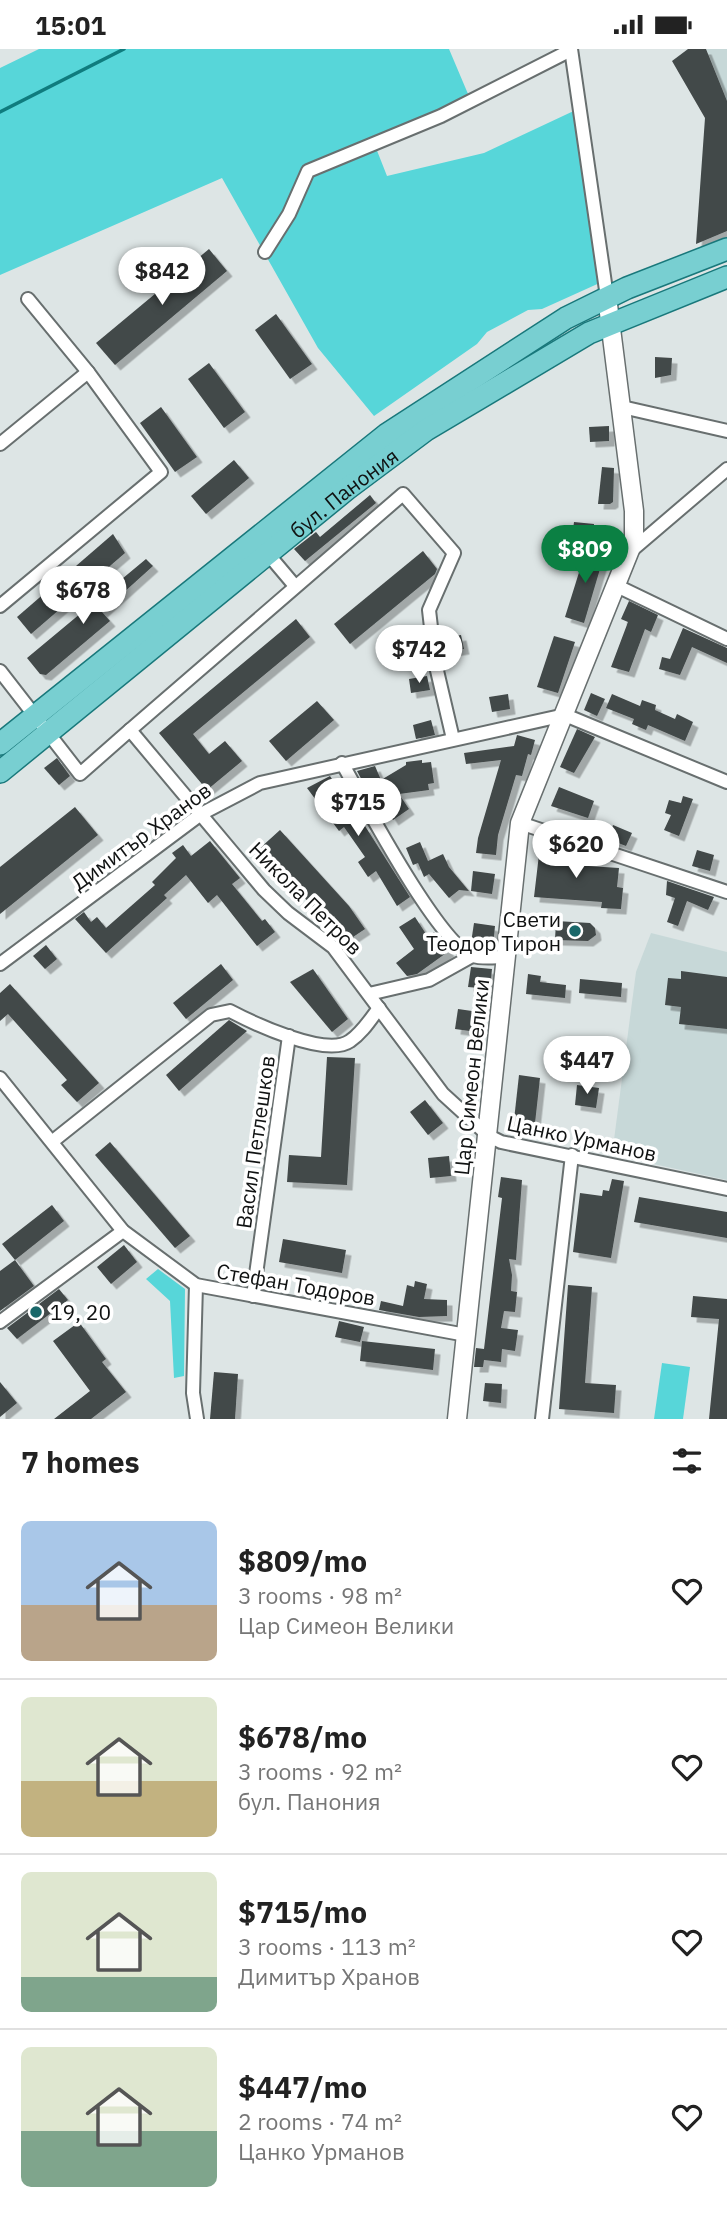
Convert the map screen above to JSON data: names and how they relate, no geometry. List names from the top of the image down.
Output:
{
  "streets": {
    "main road": ["бул. Панония", "Цар Симеон Велики"],
    "street": [
      "Димитър Хранов",
      "Никола Петров",
      "Цанко Урманов",
      "Васил Петлешков",
      "Стефан Тодоров"
    ]
  },
  "crossings": [
    ["бул. Панония", "Цар Симеон Велики"],
    ["Димитър Хранов", "Никола Петров"],
    ["Димитър Хранов", "Цар Симеон Велики"],
    ["Никола Петров", "Цанко Урманов"],
    ["Цар Симеон Велики", "Цанко Урманов"],
    ["Цар Симеон Велики", "Стефан Тодоров"],
    ["Васил Петлешков", "Стефан Тодоров"]
  ],
  "places": ["Свети Теодор Тирон", "19, 20"],
  "page": {
    "status": "15:01",
    "price": [
      "$842",
      "$809",
      "$678",
      "$742",
      "$715",
      "$620",
      "$447"
    ],
    "heading": "7 homes",
    "list": [
      {
        "name": "$809/mo",
        "note": "3 rooms · 98 m² · Цар Симеон Велики"
      },
      {
        "name": "$678/mo",
        "note": "3 rooms · 92 m² · бул. Панония"
      },
      {
        "name": "$715/mo",
        "note": "3 rooms · 113 m² · Димитър Хранов"
      },
      {
        "name": "$447/mo",
        "note": "2 rooms · 74 m² · Цанко Урманов"
      }
    ]
  }
}
